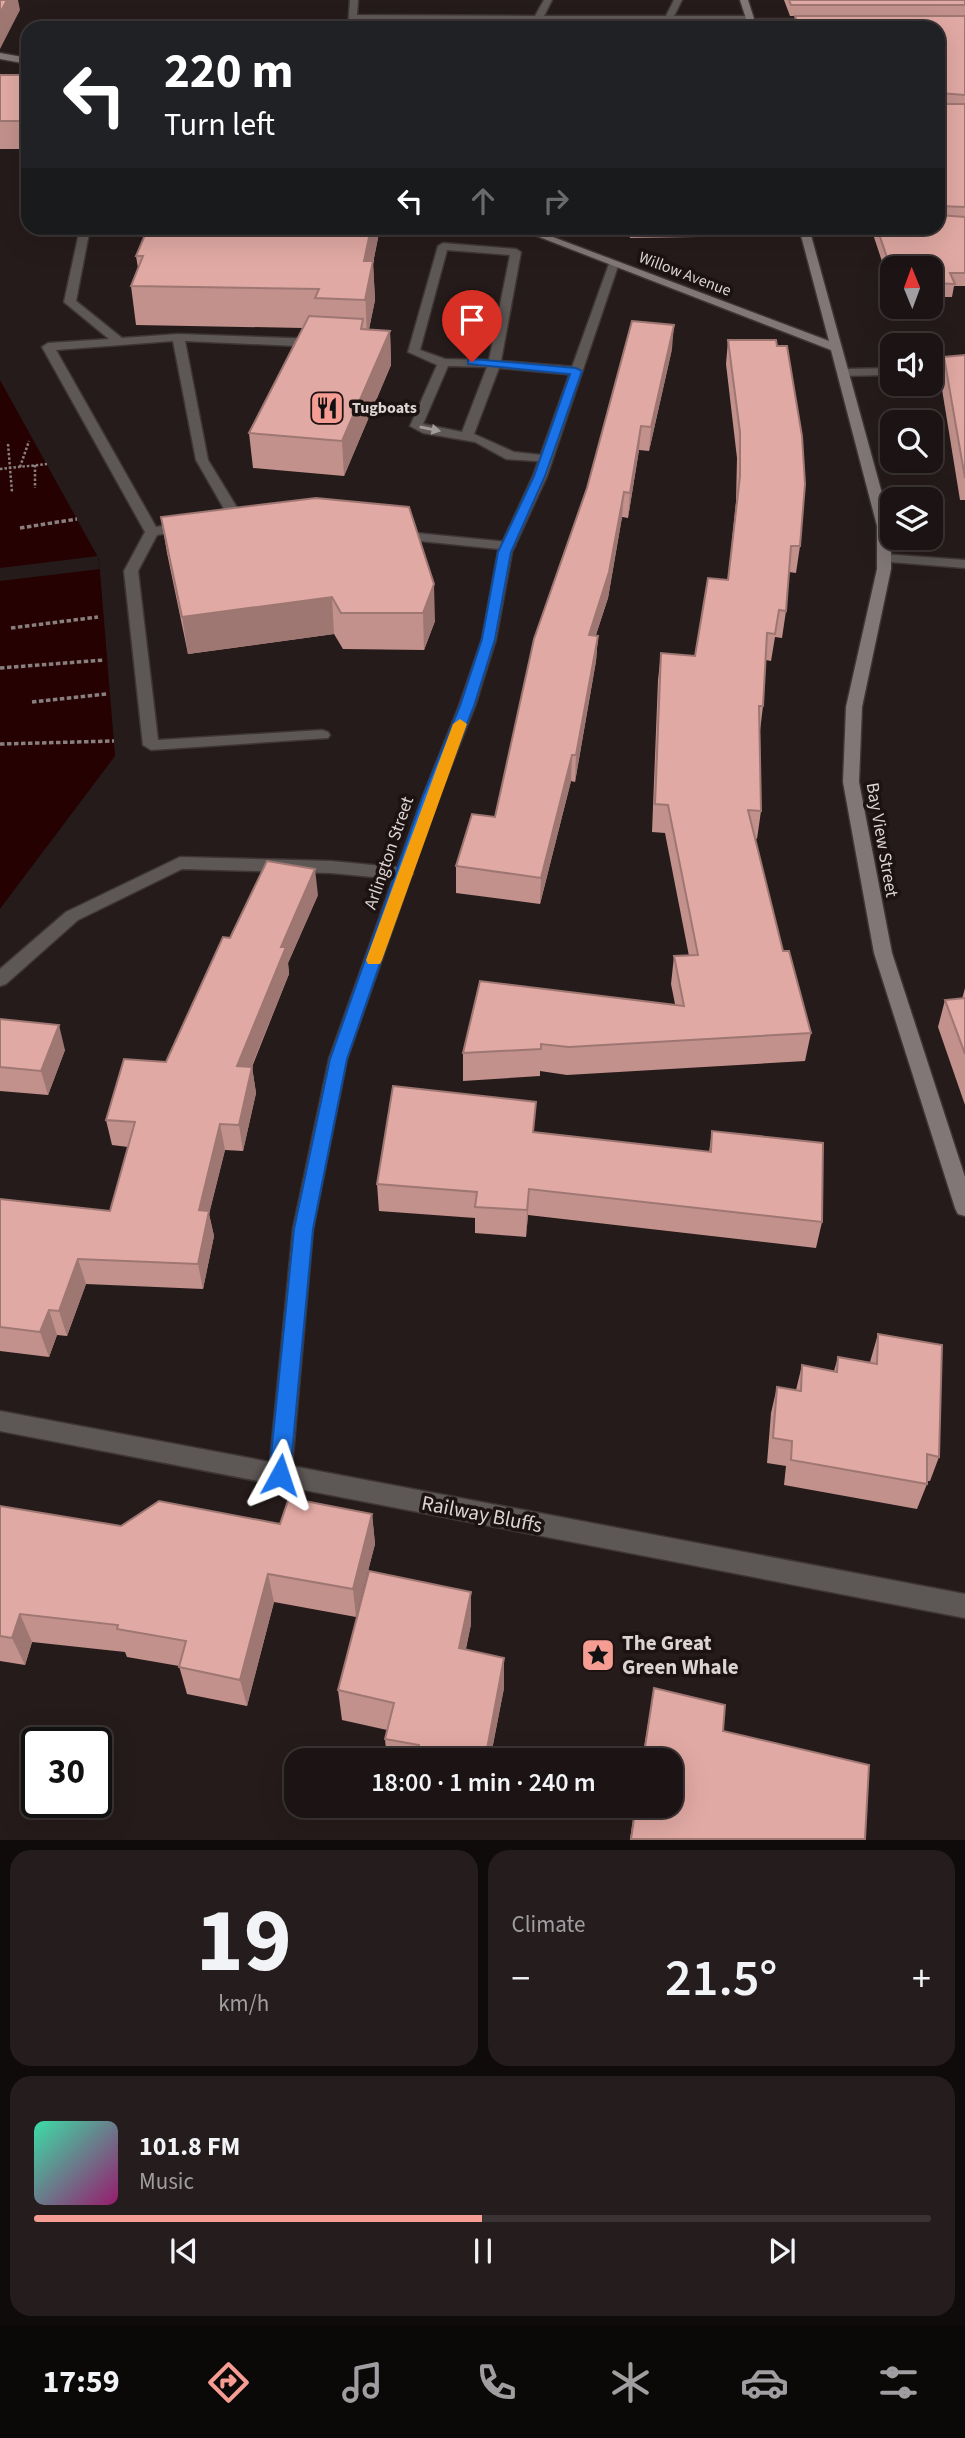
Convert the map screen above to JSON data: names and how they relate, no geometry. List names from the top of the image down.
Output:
{
  "streets": {
    "street": [
      "Willow Avenue",
      "Bay View Street",
      "Arlington Street",
      "Railway Bluffs"
    ]
  },
  "crossings": [
    ["Willow Avenue", "Bay View Street"],
    ["Willow Avenue", "Arlington Street"],
    ["Arlington Street", "Railway Bluffs"]
  ],
  "places": {
    "restaurant": ["Tugboats"],
    "place": ["The Great Green Whale"]
  },
  "north": "top",
  "page": {
    "turn": ["220 m", "Turn left"],
    "limit": "30",
    "trip": "18:00 · 1 min · 240 m",
    "tile": [
      ["19", "km/h"],
      "Climate"
    ],
    "heat": ["−", "21.5°", "+"],
    "song": ["101.8 FM", "Music"],
    "tabs": "17:59"
  }
}
